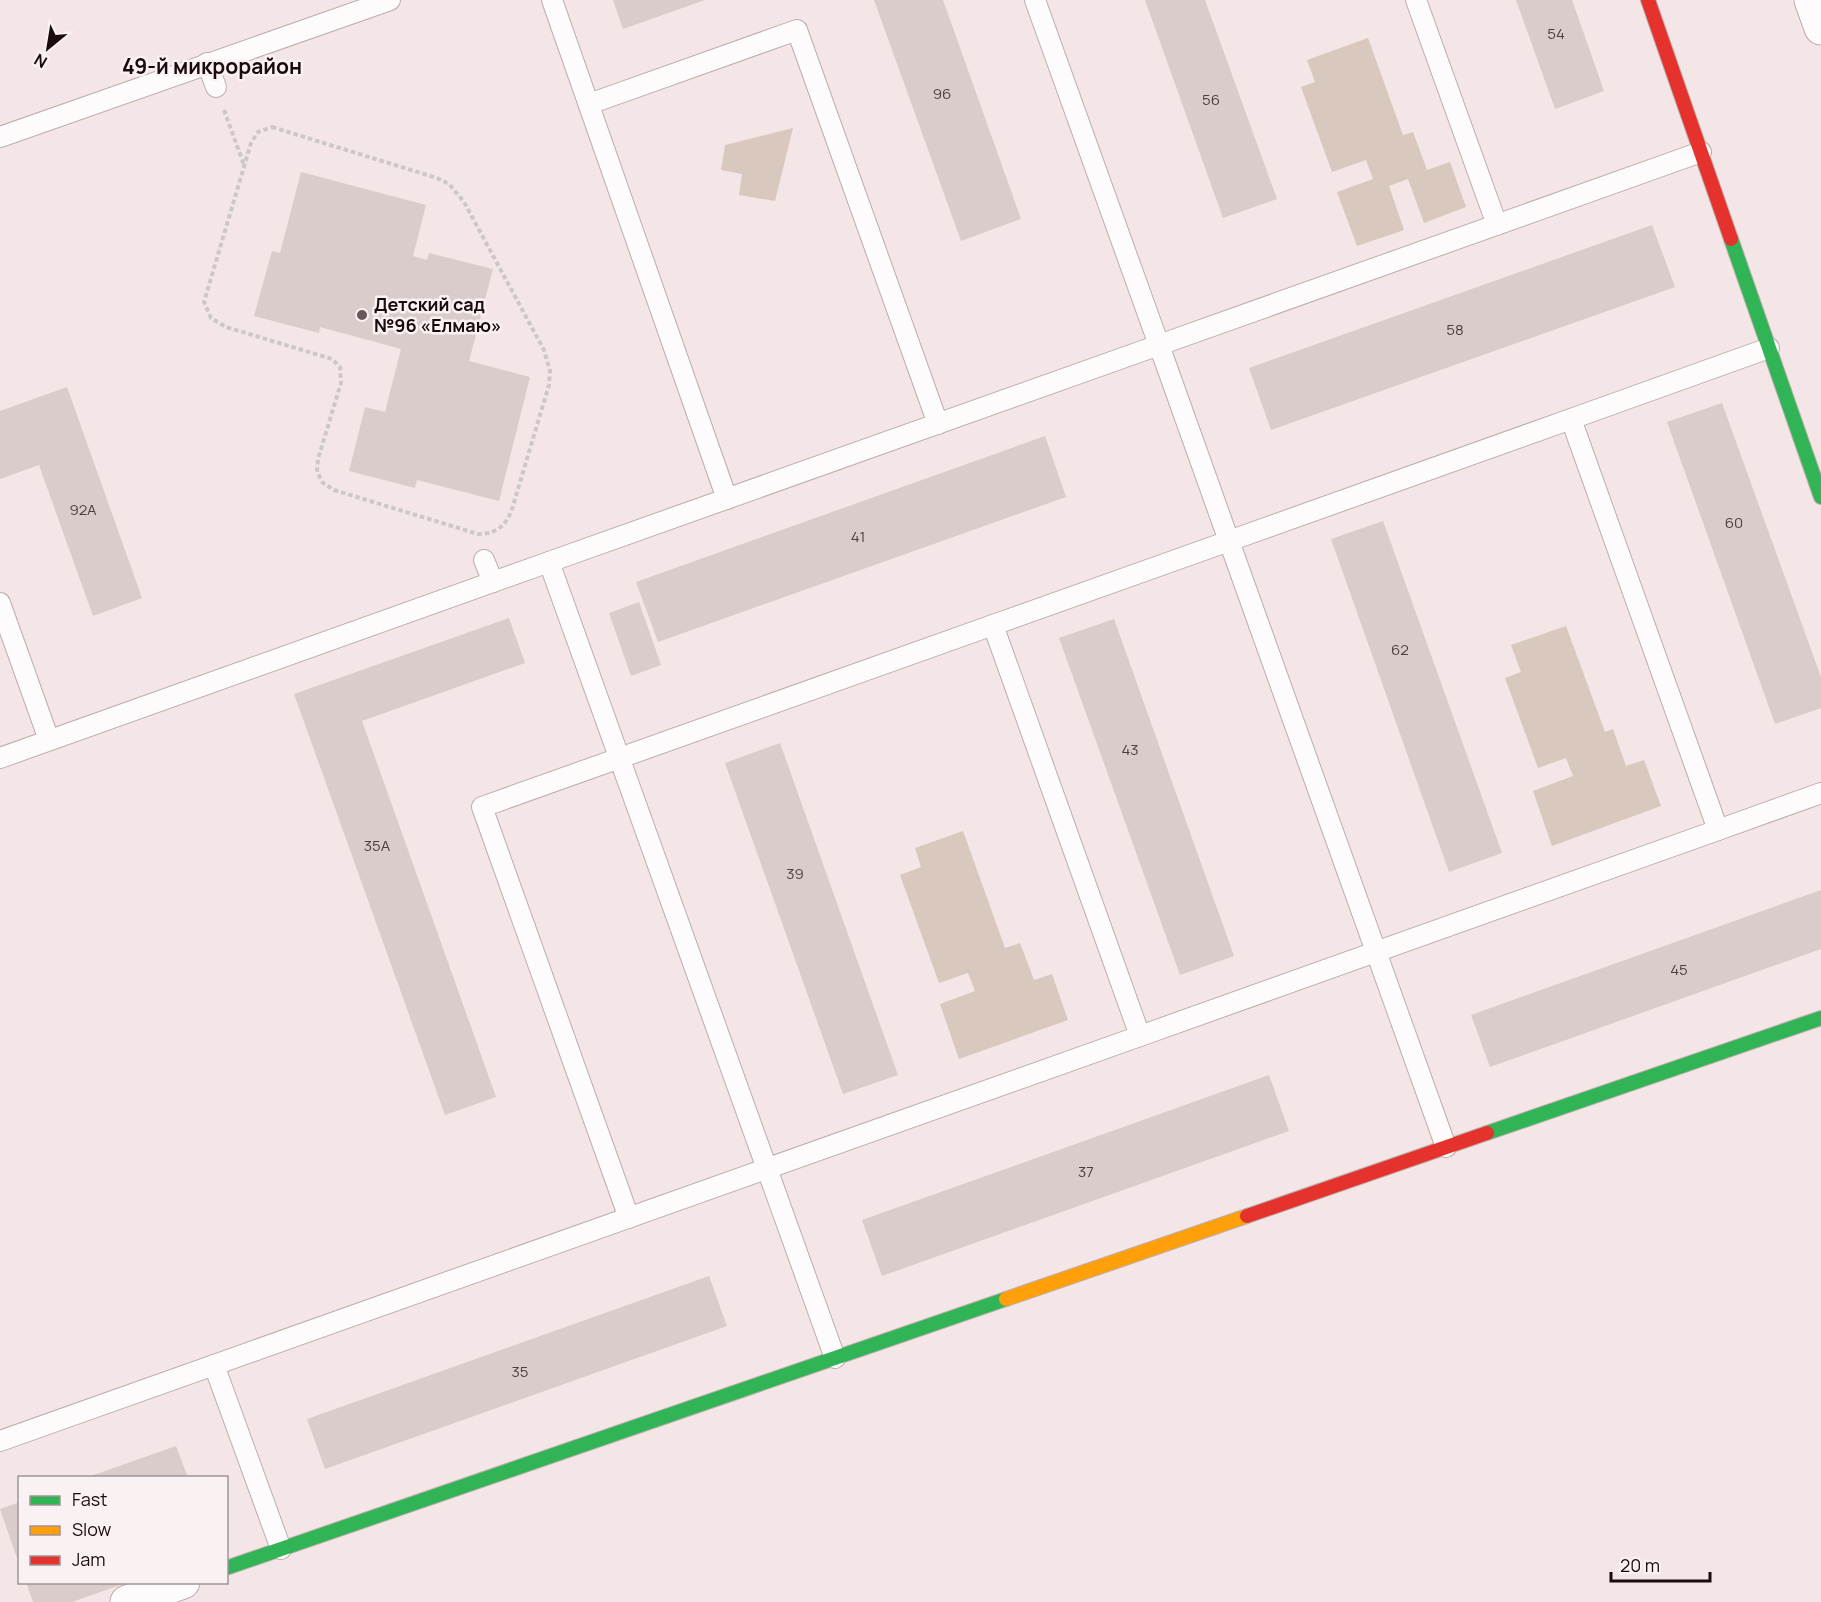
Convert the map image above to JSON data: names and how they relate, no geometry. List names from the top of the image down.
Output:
{
  "districts": ["49-й микрорайон"],
  "places": ["Детский сад №96 «Елмаю»"],
  "house_numbers": [
    "54",
    "96",
    "56",
    "58",
    "92А",
    "60",
    "41",
    "62",
    "43",
    "35А",
    "39",
    "45",
    "37",
    "35"
  ],
  "legend": ["Fast", "Slow", "Jam"],
  "scale_bar": "20 m",
  "north": "bottom left"
}
